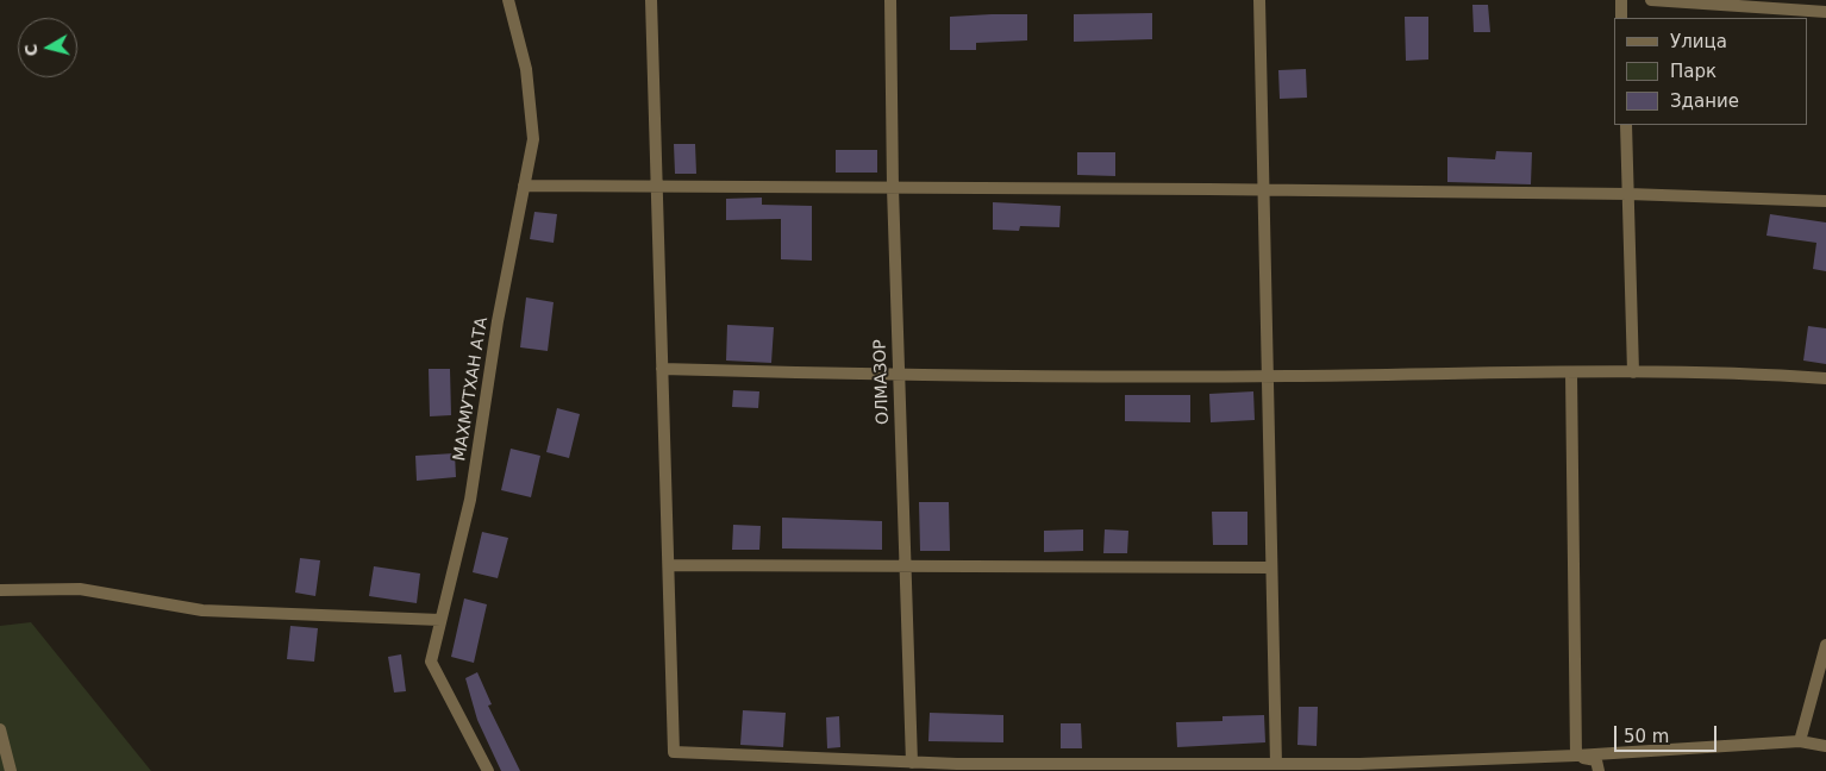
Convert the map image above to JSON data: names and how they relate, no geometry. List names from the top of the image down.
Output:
{
  "streets": {
    "street": ["ОЛМАЗОР", "МАХМУТХАН АТА"]
  },
  "legend": ["Улица", "Парк", "Здание"],
  "scale_bar": "50 m",
  "north": "left"
}
